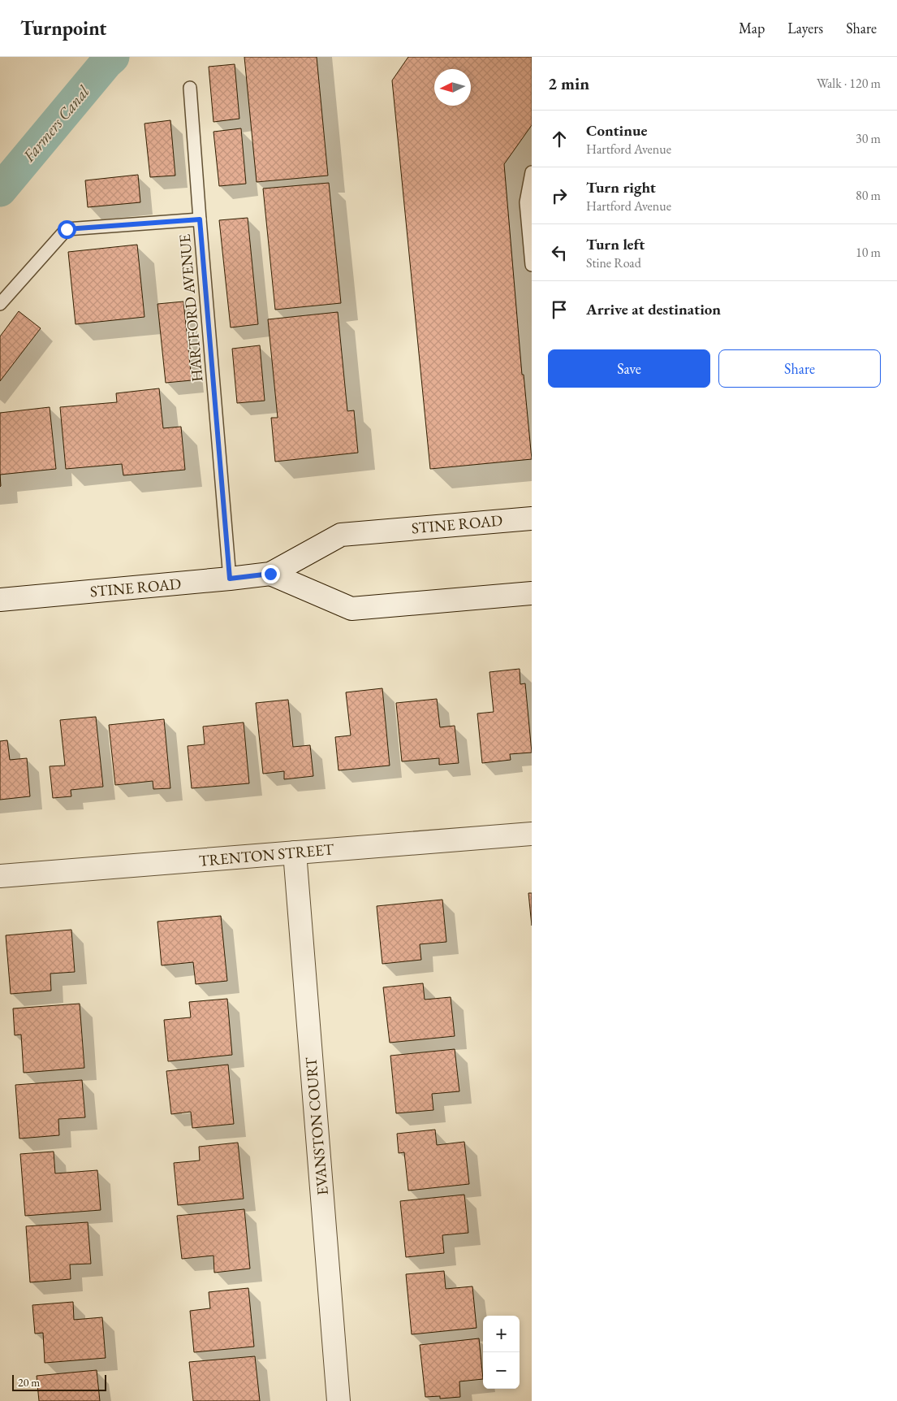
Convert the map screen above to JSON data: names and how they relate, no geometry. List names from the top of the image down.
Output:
{
  "streets": {
    "street": ["STINE ROAD", "TRENTON STREET", "EVANSTON COURT"],
    "lane": ["HARTFORD AVENUE"]
  },
  "crossings": [
    ["HARTFORD AVENUE", "STINE ROAD"],
    ["TRENTON STREET", "EVANSTON COURT"]
  ],
  "water": ["Farmers Canal"],
  "scale_bar": "20 m",
  "north": "left",
  "page": {
    "header": "Turnpoint",
    "nav": ["Map", "Layers", "Share"],
    "heading": ["2 min", "Walk · 120 m"],
    "list": [
      ["Continue", "Hartford Avenue", "30 m"],
      ["Turn right", "Hartford Avenue", "80 m"],
      ["Turn left", "Stine Road", "10 m"],
      "Arrive at destination"
    ],
    "buttons": ["Save", "Share"],
    "map_buttons": ["+", "−"],
    "scale": "20 m"
  }
}
